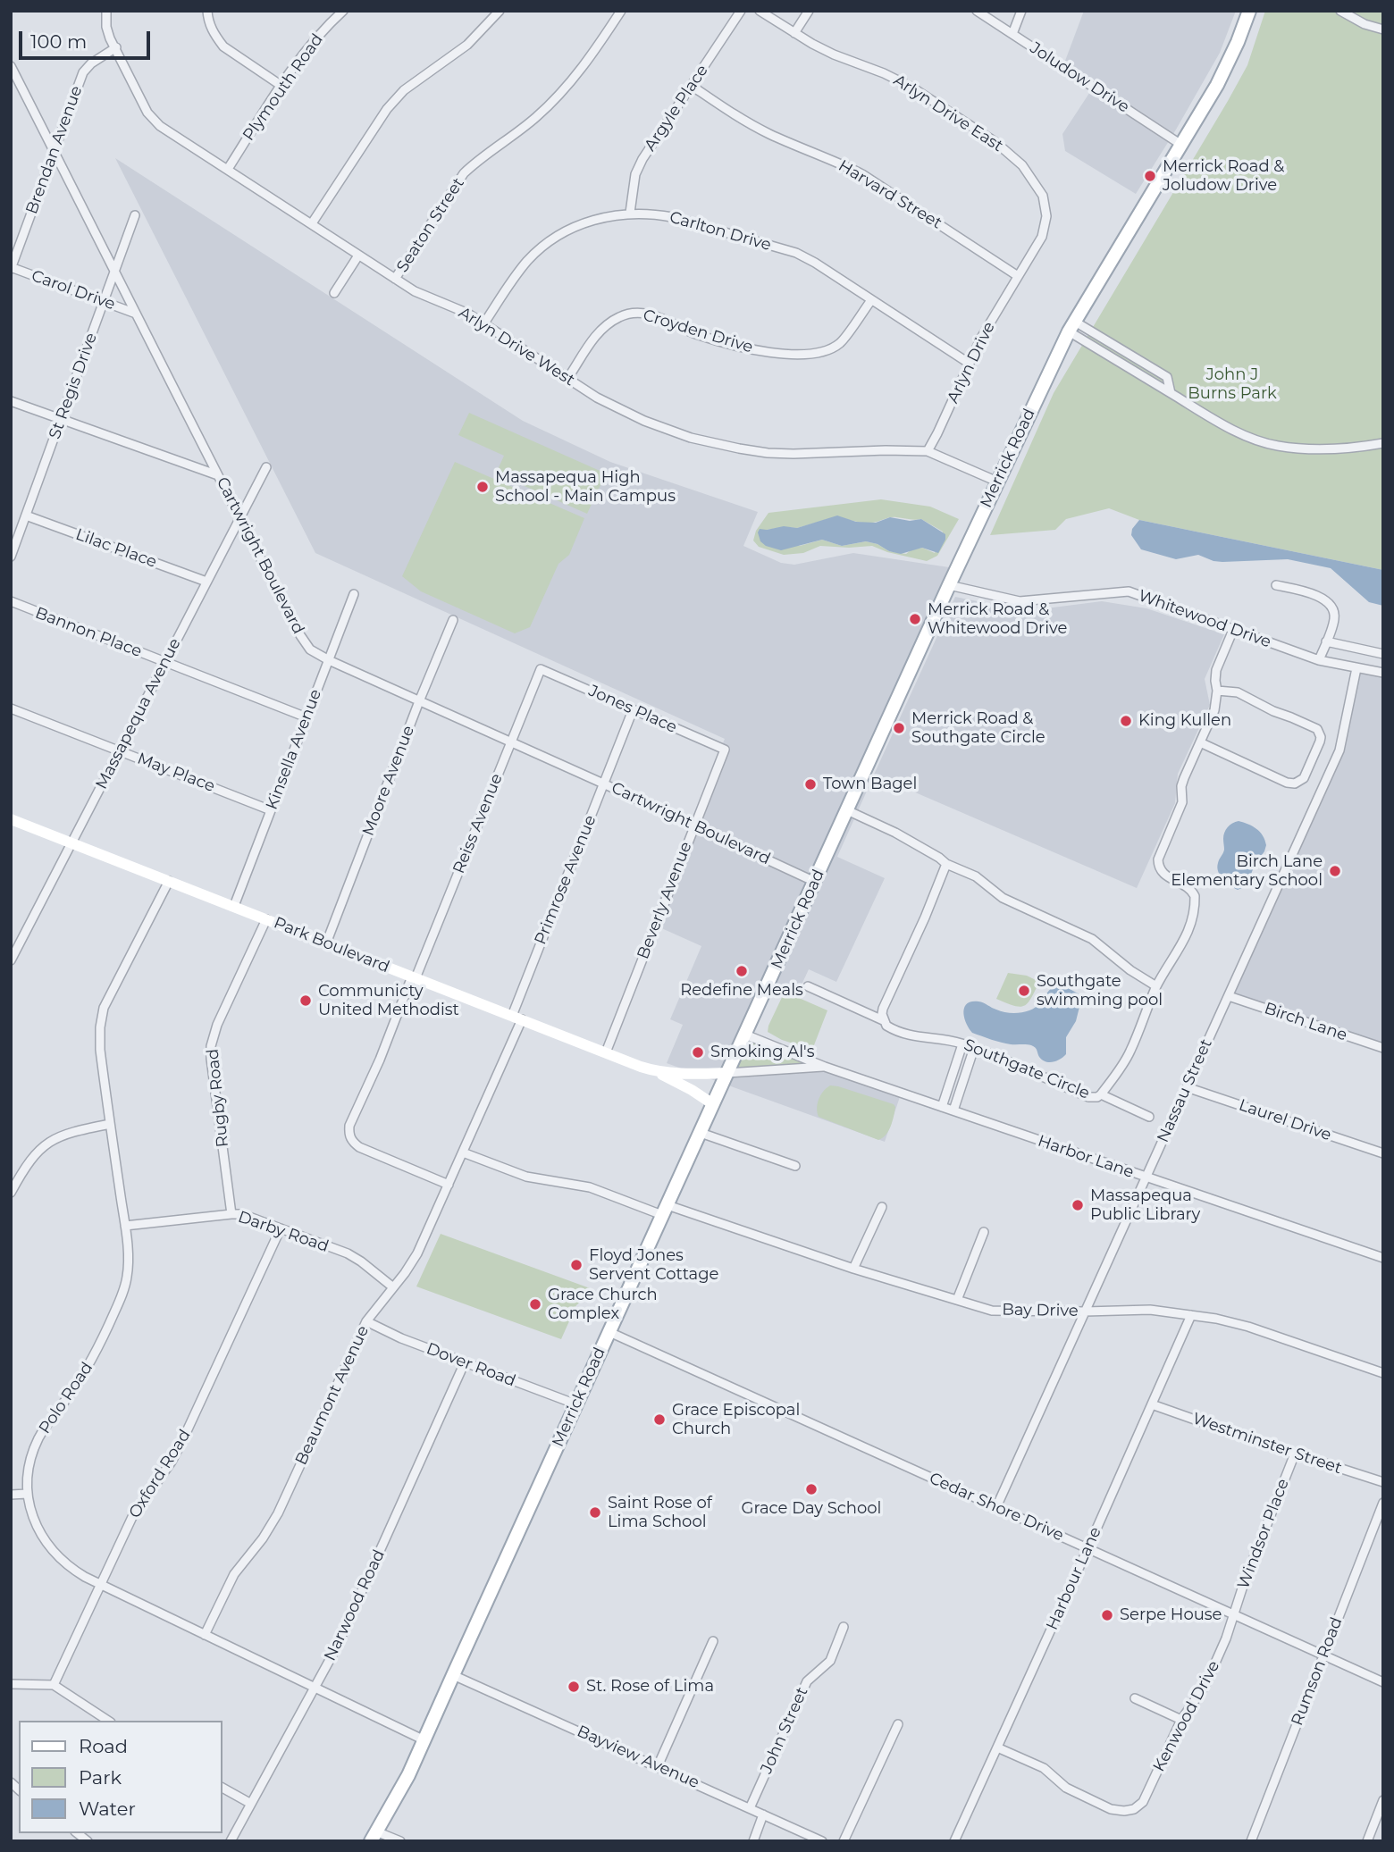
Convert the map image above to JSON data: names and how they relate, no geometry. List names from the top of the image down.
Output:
{
  "streets": {
    "main road": ["Merrick Road", "Park Boulevard"],
    "street": [
      "Joludow Drive",
      "Plymouth Road",
      "Argyle Place",
      "Arlyn Drive East",
      "Brendan Avenue",
      "Harvard Street",
      "Seaton Street",
      "Carlton Drive",
      "Carol Drive",
      "Croyden Drive",
      "Arlyn Drive West",
      "Arlyn Drive",
      "St Regis Drive",
      "Lilac Place",
      "Cartwright Boulevard",
      "Whitewood Drive",
      "Bannon Place",
      "Jones Place",
      "Massapequa Avenue",
      "Kinsella Avenue",
      "May Place",
      "Moore Avenue",
      "Reiss Avenue",
      "Primrose Avenue",
      "Beverly Avenue",
      "Birch Lane",
      "Southgate Circle",
      "Nassau Street",
      "Rugby Road",
      "Laurel Drive",
      "Harbor Lane",
      "Darby Road",
      "Bay Drive",
      "Dover Road",
      "Beaumont Avenue",
      "Polo Road",
      "Westminster Street",
      "Oxford Road",
      "Cedar Shore Drive",
      "Windsor Place",
      "Harbour Lane",
      "Narwood Road",
      "Rumson Road",
      "Kenwood Drive",
      "John Street",
      "Bayview Avenue"
    ]
  },
  "crossings": [
    ["Joludow Drive", "Merrick Road"],
    ["Plymouth Road", "Arlyn Drive West"],
    ["Argyle Place", "Harvard Street"],
    ["Argyle Place", "Carlton Drive"],
    ["Arlyn Drive East", "Harvard Street"],
    ["Arlyn Drive East", "Arlyn Drive"],
    ["Brendan Avenue", "Carol Drive"],
    ["Brendan Avenue", "Arlyn Drive West"],
    ["Brendan Avenue", "Cartwright Boulevard"],
    ["Harvard Street", "Arlyn Drive"],
    ["Seaton Street", "Arlyn Drive West"],
    ["Carlton Drive", "Croyden Drive"],
    ["Carlton Drive", "Arlyn Drive West"],
    ["Carlton Drive", "Arlyn Drive"],
    ["Carol Drive", "St Regis Drive"],
    ["Carol Drive", "Cartwright Boulevard"],
    ["Croyden Drive", "Arlyn Drive West"],
    ["Arlyn Drive West", "Arlyn Drive"],
    ["Arlyn Drive West", "Merrick Road"],
    ["St Regis Drive", "Lilac Place"],
    ["St Regis Drive", "Cartwright Boulevard"],
    ["Merrick Road", "Cartwright Boulevard"],
    ["Merrick Road", "Whitewood Drive"],
    ["Merrick Road", "Park Boulevard"],
    ["Merrick Road", "Harbor Lane"],
    ["Merrick Road", "Bay Drive"],
    ["Merrick Road", "Dover Road"],
    ["Merrick Road", "Polo Road"],
    ["Merrick Road", "Cedar Shore Drive"],
    ["Merrick Road", "Bayview Avenue"],
    ["Lilac Place", "Massapequa Avenue"],
    ["Cartwright Boulevard", "Massapequa Avenue"],
    ["Cartwright Boulevard", "Kinsella Avenue"],
    ["Cartwright Boulevard", "Moore Avenue"],
    ["Cartwright Boulevard", "Reiss Avenue"],
    ["Cartwright Boulevard", "Primrose Avenue"],
    ["Cartwright Boulevard", "Beverly Avenue"],
    ["Whitewood Drive", "Southgate Circle"],
    ["Whitewood Drive", "Nassau Street"],
    ["Bannon Place", "Massapequa Avenue"],
    ["Bannon Place", "Kinsella Avenue"],
    ["Jones Place", "Reiss Avenue"],
    ["Jones Place", "Primrose Avenue"],
    ["Jones Place", "Beverly Avenue"],
    ["Massapequa Avenue", "May Place"],
    ["Massapequa Avenue", "Park Boulevard"],
    ["Kinsella Avenue", "May Place"],
    ["Kinsella Avenue", "Park Boulevard"],
    ["Moore Avenue", "Park Boulevard"],
    ["Reiss Avenue", "Park Boulevard"],
    ["Reiss Avenue", "Beaumont Avenue"],
    ["Primrose Avenue", "Park Boulevard"],
    ["Primrose Avenue", "Beaumont Avenue"],
    ["Beverly Avenue", "Park Boulevard"],
    ["Park Boulevard", "Rugby Road"],
    ["Park Boulevard", "Harbor Lane"],
    ["Park Boulevard", "Beaumont Avenue"],
    ["Park Boulevard", "Polo Road"],
    ["Birch Lane", "Nassau Street"],
    ["Nassau Street", "Laurel Drive"],
    ["Nassau Street", "Harbor Lane"],
    ["Nassau Street", "Bay Drive"],
    ["Nassau Street", "Cedar Shore Drive"],
    ["Rugby Road", "Darby Road"],
    ["Darby Road", "Beaumont Avenue"],
    ["Darby Road", "Polo Road"],
    ["Darby Road", "Oxford Road"],
    ["Bay Drive", "Beaumont Avenue"],
    ["Bay Drive", "Harbour Lane"],
    ["Dover Road", "Beaumont Avenue"],
    ["Dover Road", "Narwood Road"],
    ["Beaumont Avenue", "Polo Road"],
    ["Polo Road", "Oxford Road"],
    ["Polo Road", "Narwood Road"],
    ["Westminster Street", "Windsor Place"],
    ["Westminster Street", "Harbour Lane"],
    ["Cedar Shore Drive", "Windsor Place"],
    ["Cedar Shore Drive", "Harbour Lane"],
    ["Cedar Shore Drive", "Rumson Road"],
    ["Cedar Shore Drive", "Kenwood Drive"],
    ["Windsor Place", "Kenwood Drive"],
    ["Harbour Lane", "Kenwood Drive"],
    ["John Street", "Bayview Avenue"]
  ],
  "parks": ["John J Burns Park"],
  "places": [
    "Merrick Road & Joludow Drive",
    "Massapequa High School - Main Campus",
    "Merrick Road & Whitewood Drive",
    "King Kullen",
    "Merrick Road & Southgate Circle",
    "Town Bagel",
    "Birch Lane Elementary School",
    "Redefine Meals",
    "Southgate swimming pool",
    "Communicty United Methodist",
    "Smoking Al's",
    "Massapequa Public Library",
    "Floyd Jones Servent Cottage",
    "Grace Church Complex",
    "Grace Episcopal Church",
    "Grace Day School",
    "Saint Rose of Lima School",
    "Serpe House",
    "St. Rose of Lima"
  ],
  "legend": ["Road", "Park", "Water"],
  "scale_bar": "100 m"
}
